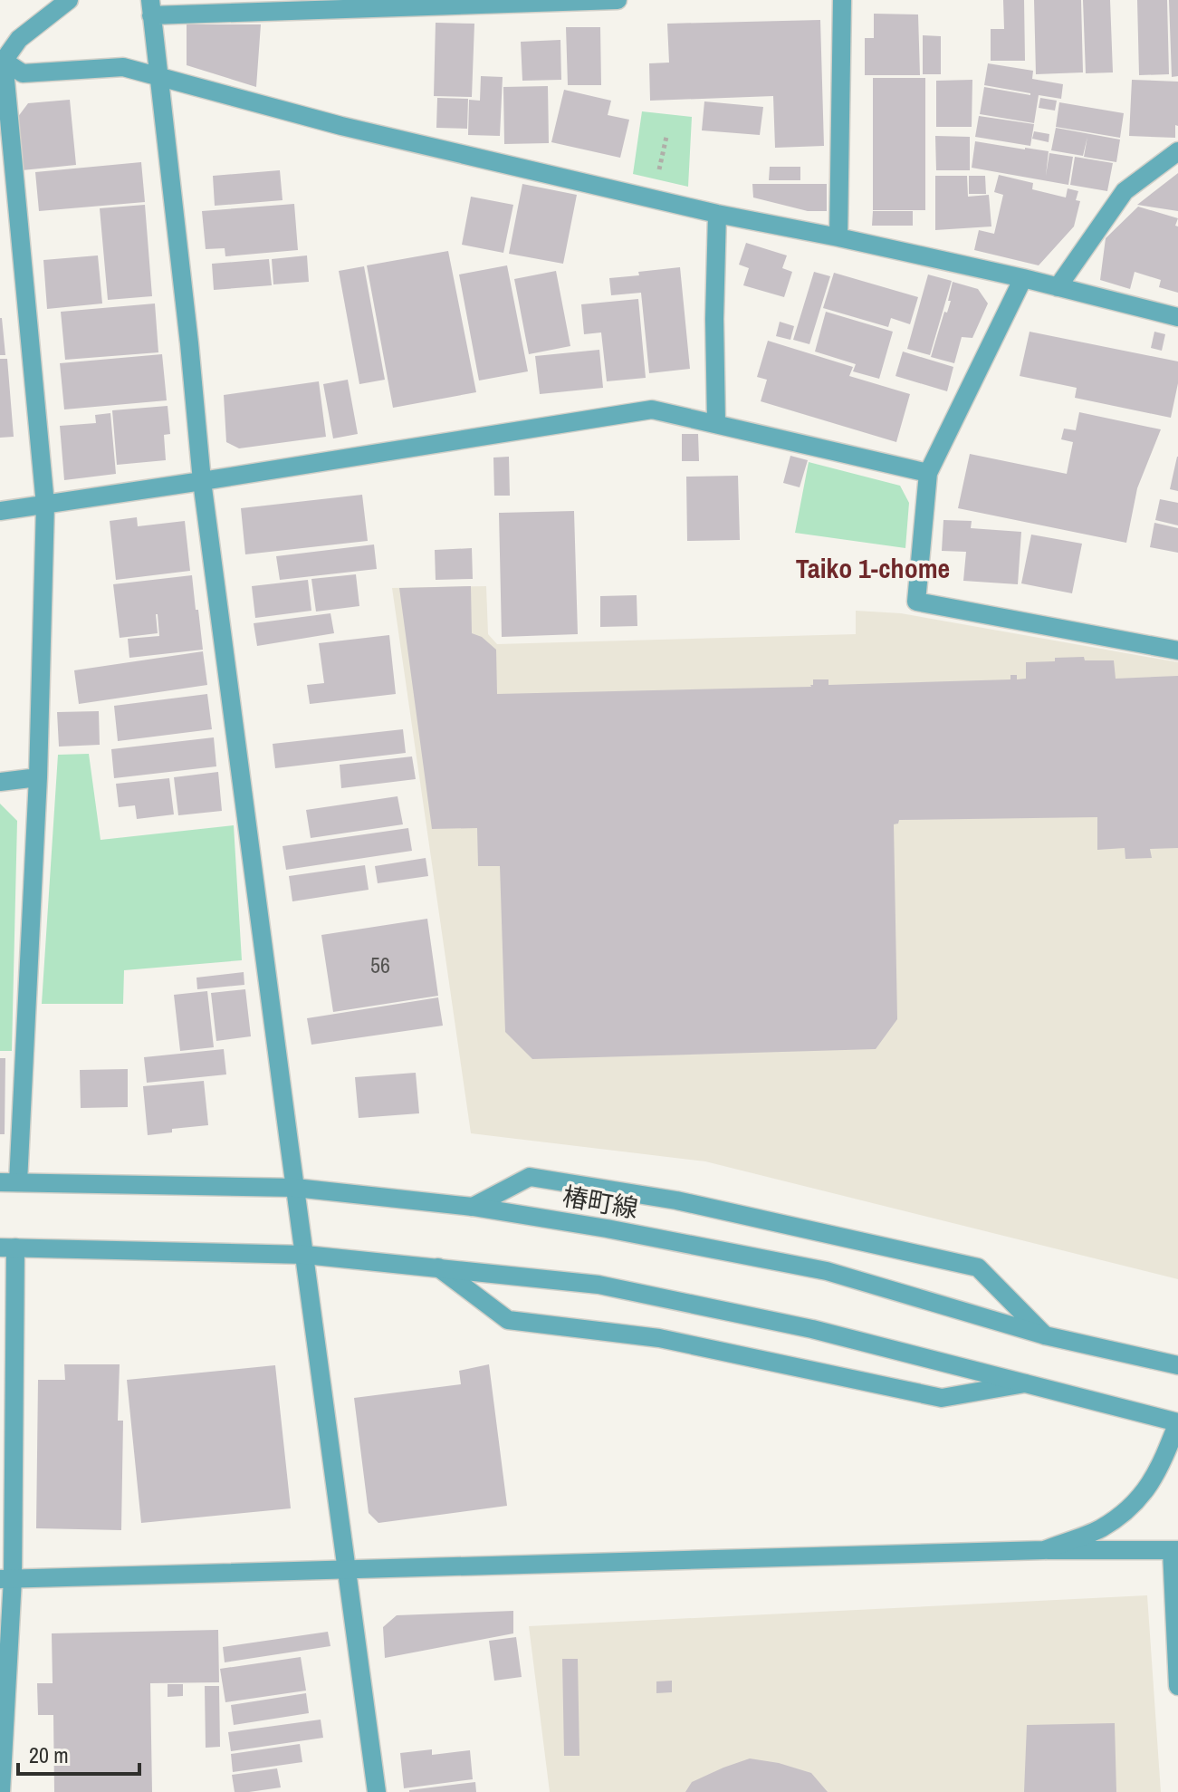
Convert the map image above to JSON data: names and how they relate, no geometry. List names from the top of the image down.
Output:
{
  "streets": {
    "street": ["椿町線"]
  },
  "districts": ["Taiko 1-chome"],
  "house_numbers": ["56"],
  "scale_bar": "20 m"
}
